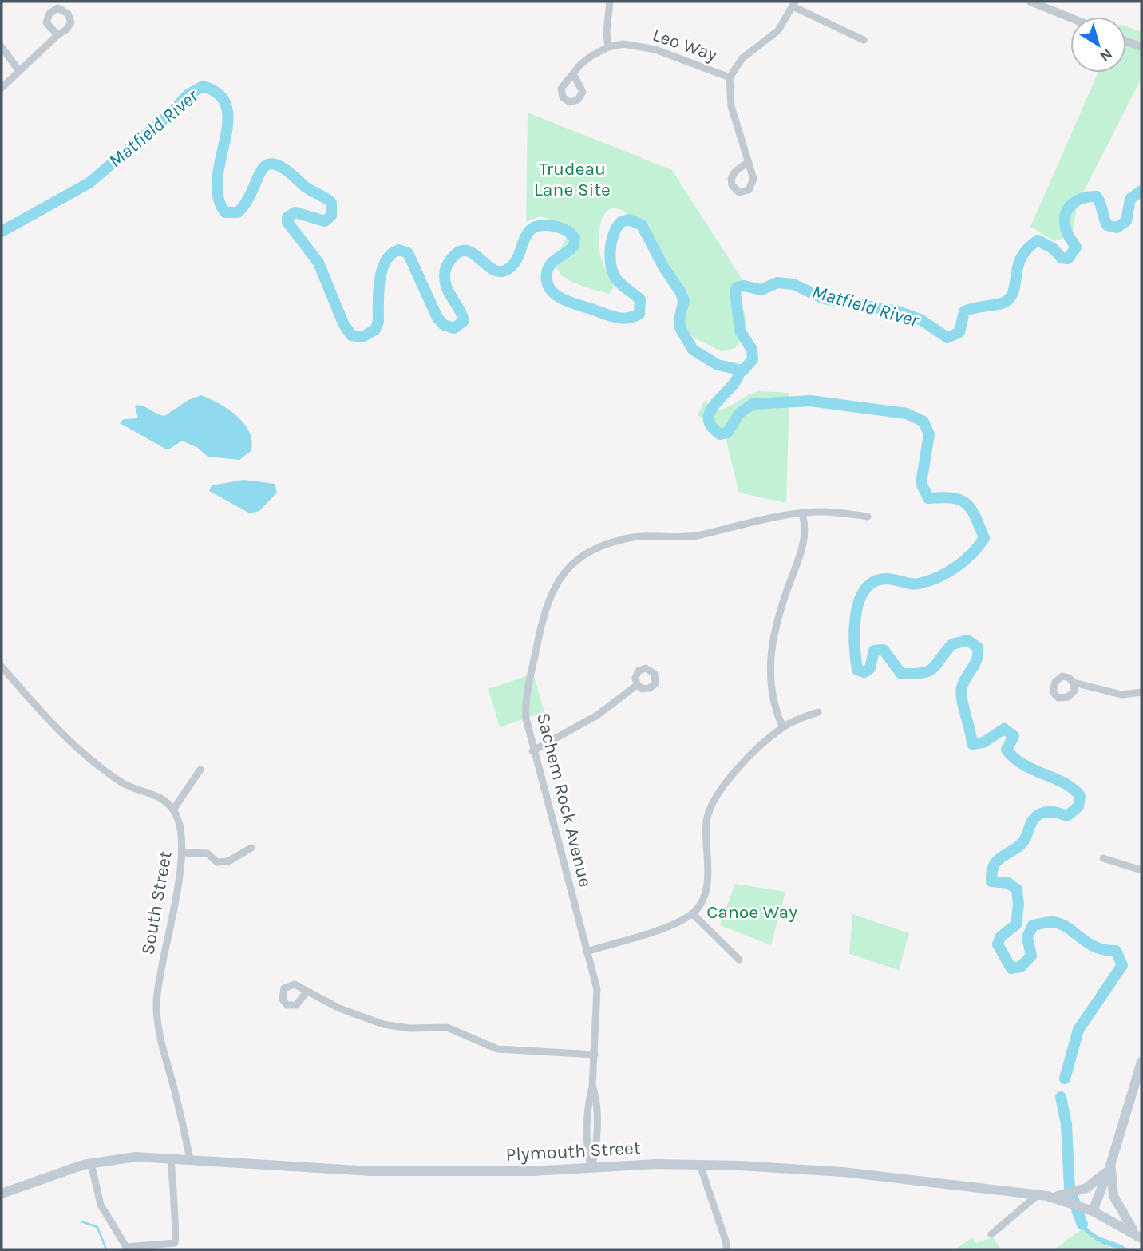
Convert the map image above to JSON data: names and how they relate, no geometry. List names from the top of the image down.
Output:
{
  "streets": {
    "main road": ["Plymouth Street"],
    "street": ["Leo Way", "Sachem Rock Avenue", "South Street"]
  },
  "crossings": [
    ["Sachem Rock Avenue", "Plymouth Street"],
    ["South Street", "Plymouth Street"]
  ],
  "water": ["Matfield River"],
  "parks": ["Trudeau Lane Site", "Canoe Way"],
  "north": "bottom right"
}
